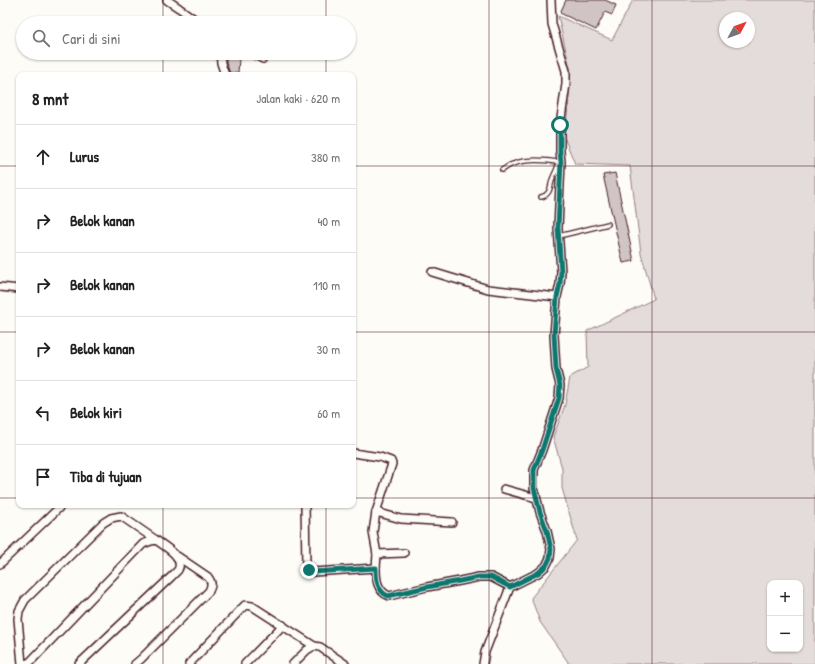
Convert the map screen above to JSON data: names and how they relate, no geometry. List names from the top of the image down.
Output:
{
  "north": "top right",
  "page": {
    "search": "Cari di sini",
    "heading": ["8 mnt", "Jalan kaki · 620 m"],
    "list": [
      ["Lurus", "380 m"],
      ["Belok kanan", "40 m"],
      ["Belok kanan", "110 m"],
      ["Belok kanan", "30 m"],
      ["Belok kiri", "60 m"],
      "Tiba di tujuan"
    ],
    "map_buttons": ["+", "−"]
  }
}
